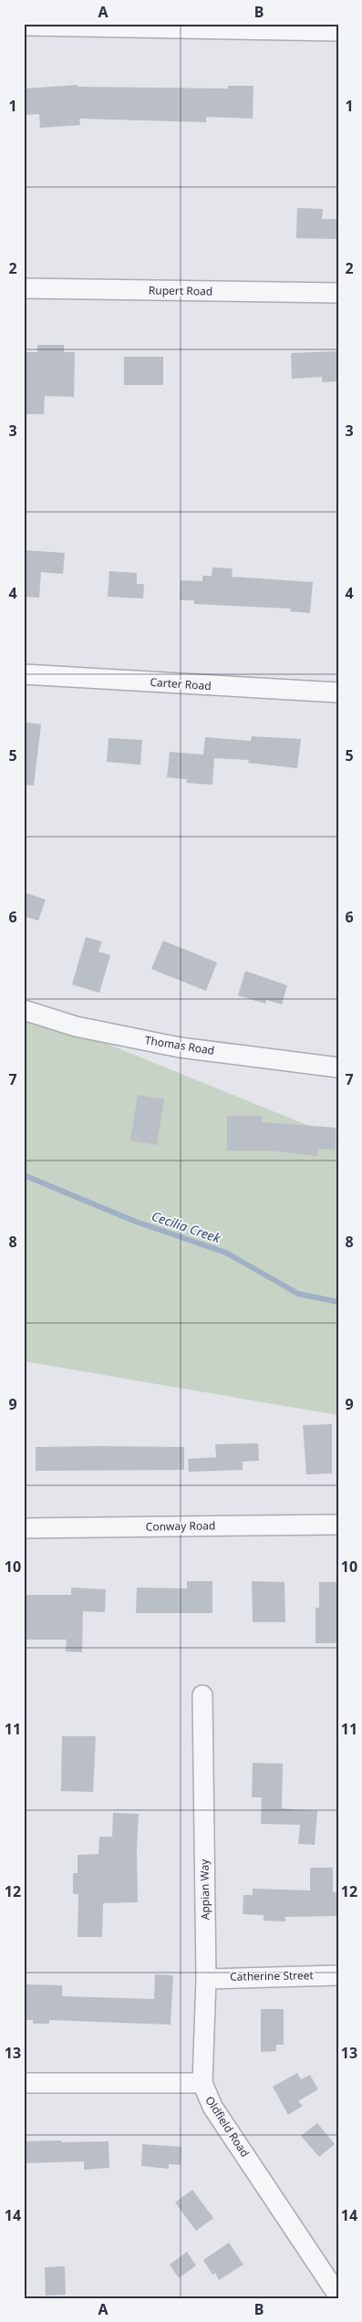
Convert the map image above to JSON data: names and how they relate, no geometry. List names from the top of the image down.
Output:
{
  "streets": {
    "street": [
      "Rupert Road",
      "Carter Road",
      "Thomas Road",
      "Conway Road",
      "Appian Way",
      "Catherine Street",
      "Oldfield Road"
    ]
  },
  "crossings": [
    ["Appian Way", "Catherine Street"],
    ["Appian Way", "Oldfield Road"]
  ],
  "water": ["Cecilia Creek"],
  "grid": {
    "columns": ["A", "B"],
    "rows": [
      "1",
      "2",
      "3",
      "4",
      "5",
      "6",
      "7",
      "8",
      "9",
      "10",
      "11",
      "12",
      "13",
      "14"
    ]
  }
}
